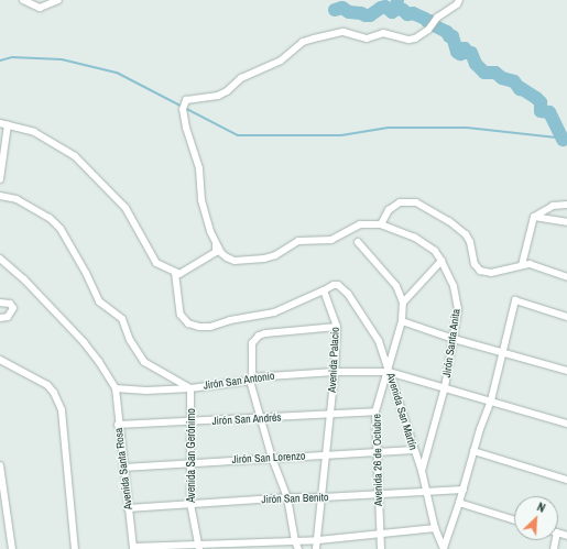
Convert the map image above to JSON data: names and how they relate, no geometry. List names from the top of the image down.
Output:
{
  "streets": {
    "street": [
      "Jirón Santa Anita",
      "Avenida Palacio",
      "Jirón San Antonio",
      "Avenida San Martín",
      "Jirón San Andrés",
      "Avenida San Gerónimo",
      "Jirón San Lorenzo",
      "Avenida 26 de Octubre",
      "Avenida Santa Rosa",
      "Jirón San Benito"
    ]
  },
  "crossings": [
    ["Jirón Santa Anita", "Jirón San Antonio"],
    ["Jirón Santa Anita", "Avenida San Martín"],
    ["Avenida Palacio", "Jirón San Antonio"],
    ["Avenida Palacio", "Jirón San Andrés"],
    ["Avenida Palacio", "Jirón San Lorenzo"],
    ["Avenida Palacio", "Jirón San Benito"],
    ["Jirón San Antonio", "Avenida San Martín"],
    ["Jirón San Antonio", "Avenida San Gerónimo"],
    ["Jirón San Antonio", "Avenida 26 de Octubre"],
    ["Jirón San Antonio", "Avenida Santa Rosa"],
    ["Avenida San Martín", "Jirón San Lorenzo"],
    ["Avenida San Martín", "Avenida 26 de Octubre"],
    ["Avenida San Martín", "Jirón San Benito"],
    ["Jirón San Andrés", "Avenida San Gerónimo"],
    ["Jirón San Andrés", "Avenida 26 de Octubre"],
    ["Jirón San Andrés", "Avenida Santa Rosa"],
    ["Avenida San Gerónimo", "Jirón San Lorenzo"],
    ["Avenida San Gerónimo", "Jirón San Benito"],
    ["Jirón San Lorenzo", "Avenida 26 de Octubre"],
    ["Jirón San Lorenzo", "Avenida Santa Rosa"],
    ["Avenida 26 de Octubre", "Jirón San Benito"],
    ["Avenida Santa Rosa", "Jirón San Benito"]
  ],
  "north": "top right"
}
